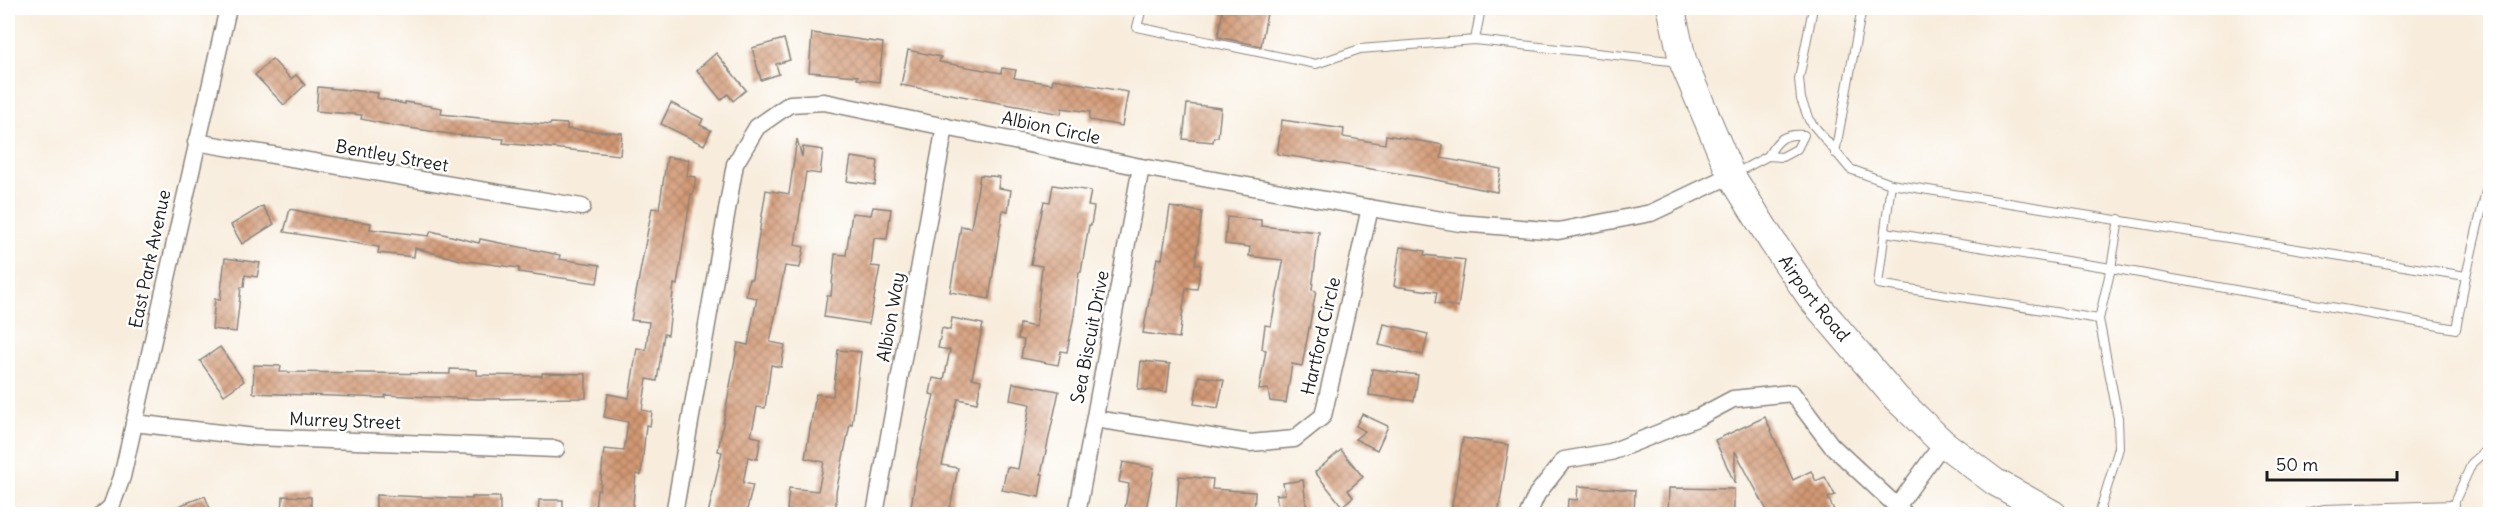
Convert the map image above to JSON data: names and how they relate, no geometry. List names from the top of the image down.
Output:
{
  "streets": {
    "highway": ["Airport Road"],
    "street": [
      "Albion Circle",
      "Bentley Street",
      "East Park Avenue",
      "Albion Way",
      "Hartford Circle",
      "Sea Biscuit Drive",
      "Murrey Street"
    ]
  },
  "crossings": [
    ["Albion Circle", "Airport Road"],
    ["Albion Circle", "Albion Way"],
    ["Albion Circle", "Hartford Circle"],
    ["Albion Circle", "Sea Biscuit Drive"],
    ["Bentley Street", "East Park Avenue"],
    ["East Park Avenue", "Murrey Street"],
    ["Hartford Circle", "Sea Biscuit Drive"]
  ],
  "scale_bar": "50 m"
}
